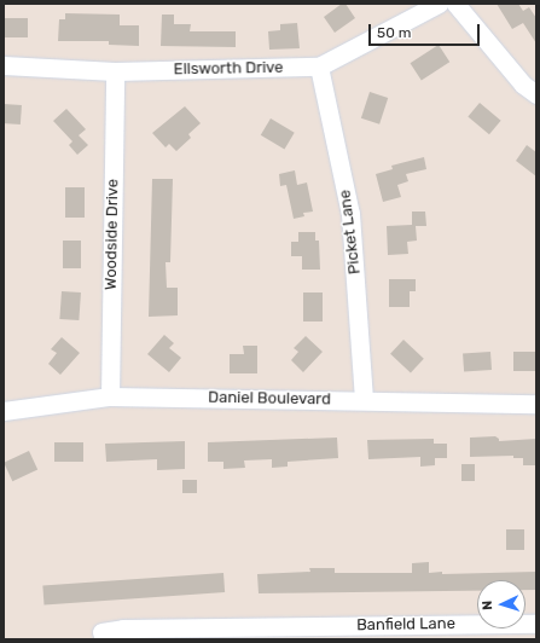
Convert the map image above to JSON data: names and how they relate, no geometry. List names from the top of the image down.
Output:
{
  "streets": {
    "street": [
      "Ellsworth Drive",
      "Picket Lane",
      "Woodside Drive",
      "Daniel Boulevard",
      "Banfield Lane"
    ]
  },
  "crossings": [
    ["Ellsworth Drive", "Picket Lane"],
    ["Ellsworth Drive", "Woodside Drive"],
    ["Picket Lane", "Daniel Boulevard"],
    ["Woodside Drive", "Daniel Boulevard"]
  ],
  "scale_bar": "50 m",
  "north": "left"
}
